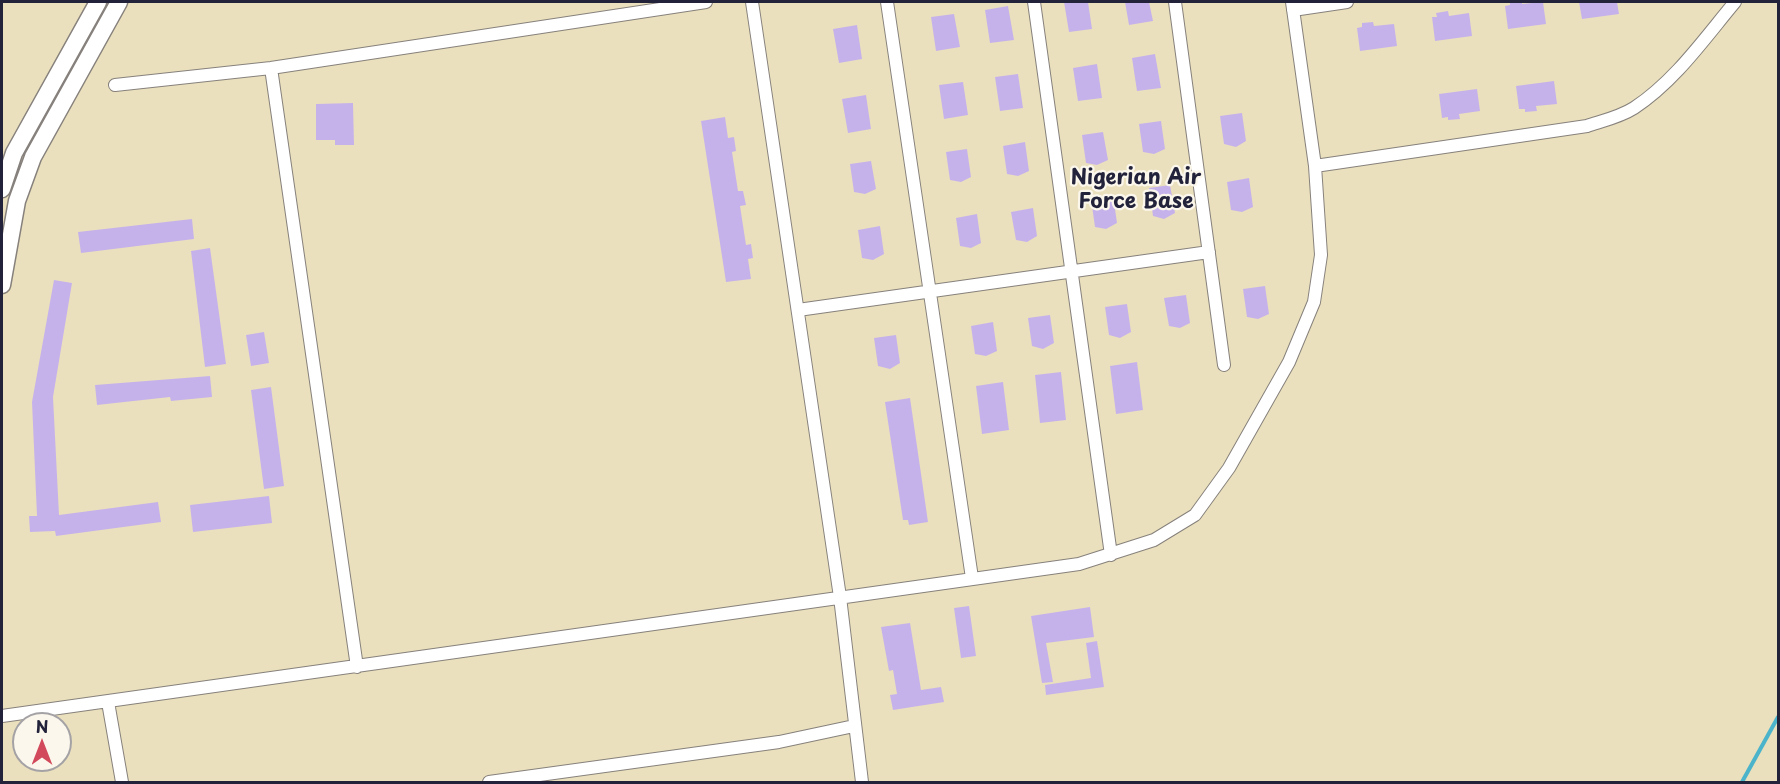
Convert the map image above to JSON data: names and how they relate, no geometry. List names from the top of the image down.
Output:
{
  "districts": ["Nigerian Air Force Base"],
  "north": "top"
}
